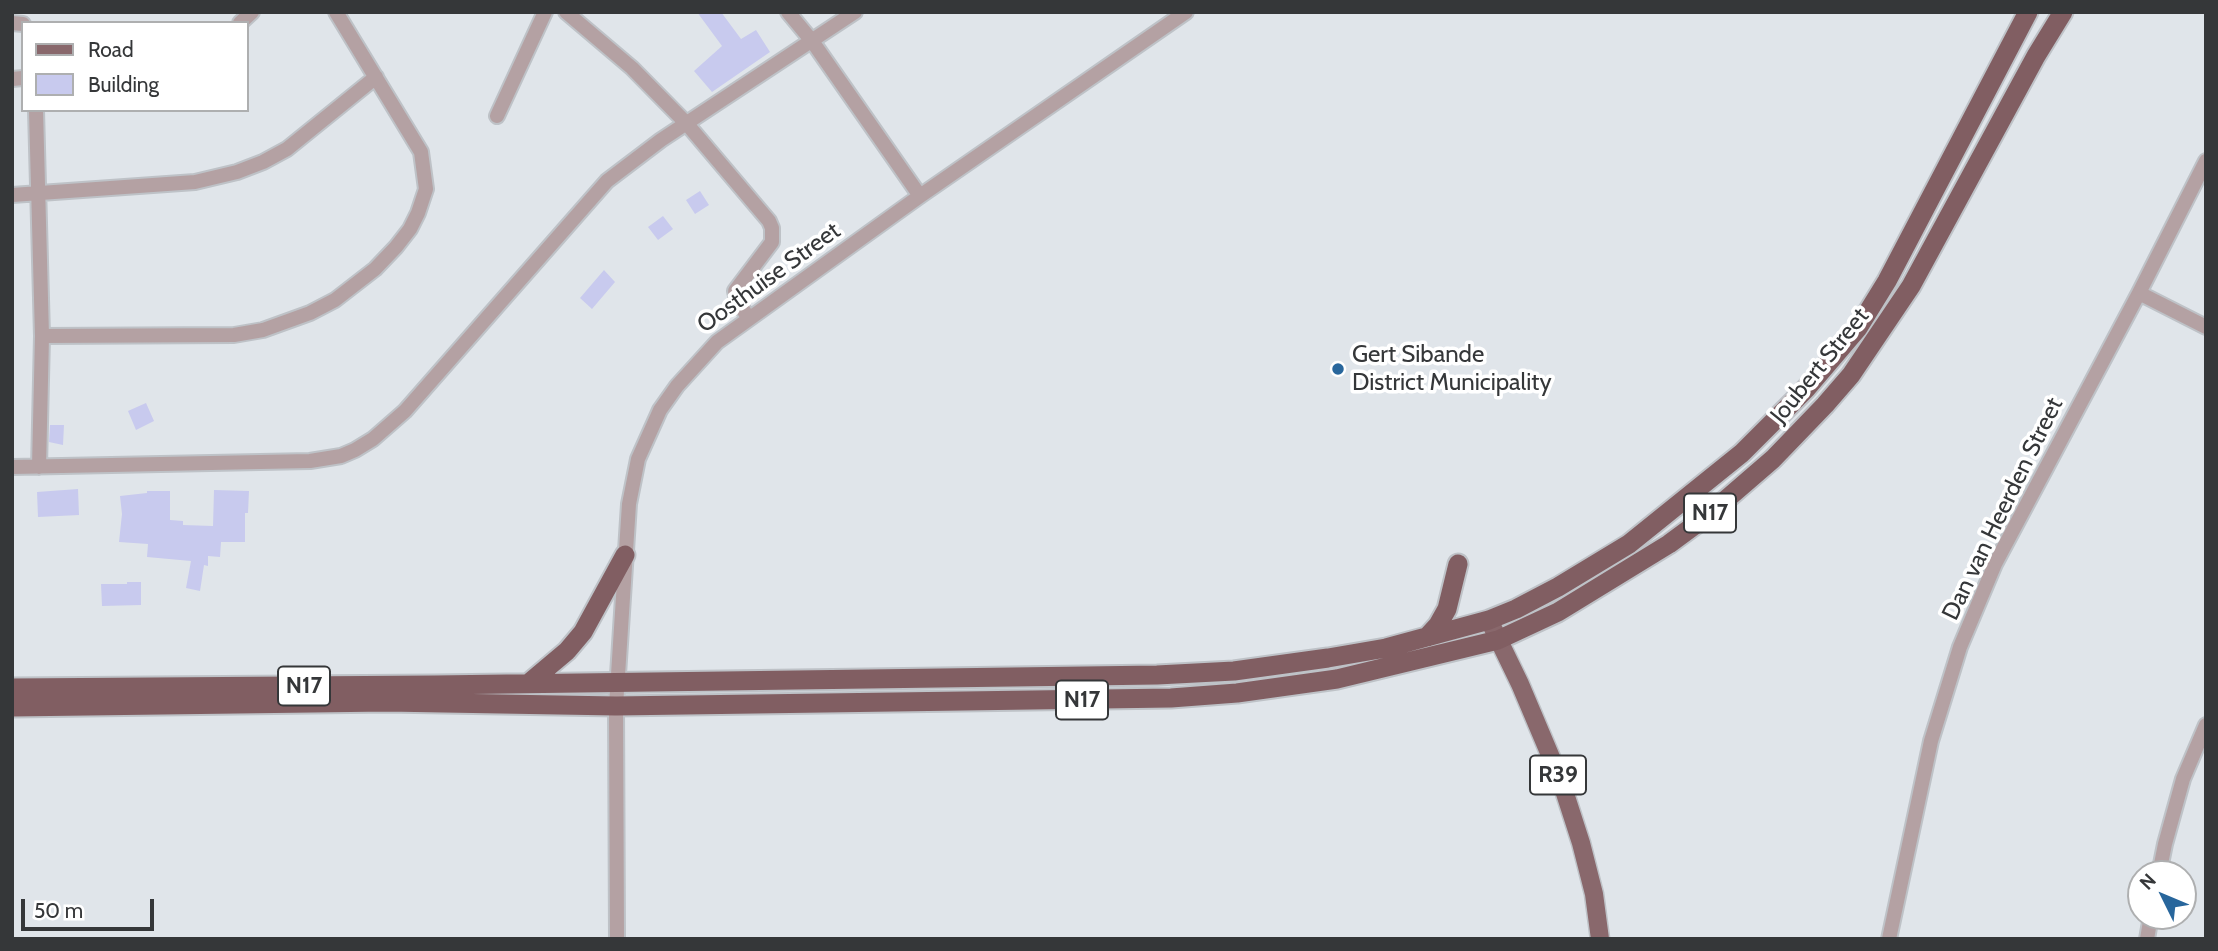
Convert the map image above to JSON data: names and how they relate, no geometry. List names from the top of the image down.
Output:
{
  "streets": {
    "highway": ["Joubert Street", "N17"],
    "main road": ["R39"],
    "street": ["Oosthuise Street", "Dan van Heerden Street"]
  },
  "crossings": [
    ["Oosthuise Street", "N17"],
    ["Joubert Street", "N17"],
    ["Joubert Street", "R39"],
    ["N17", "R39"]
  ],
  "places": ["Gert Sibande District Municipality"],
  "legend": ["Road", "Building"],
  "scale_bar": "50 m",
  "north": "top left"
}
